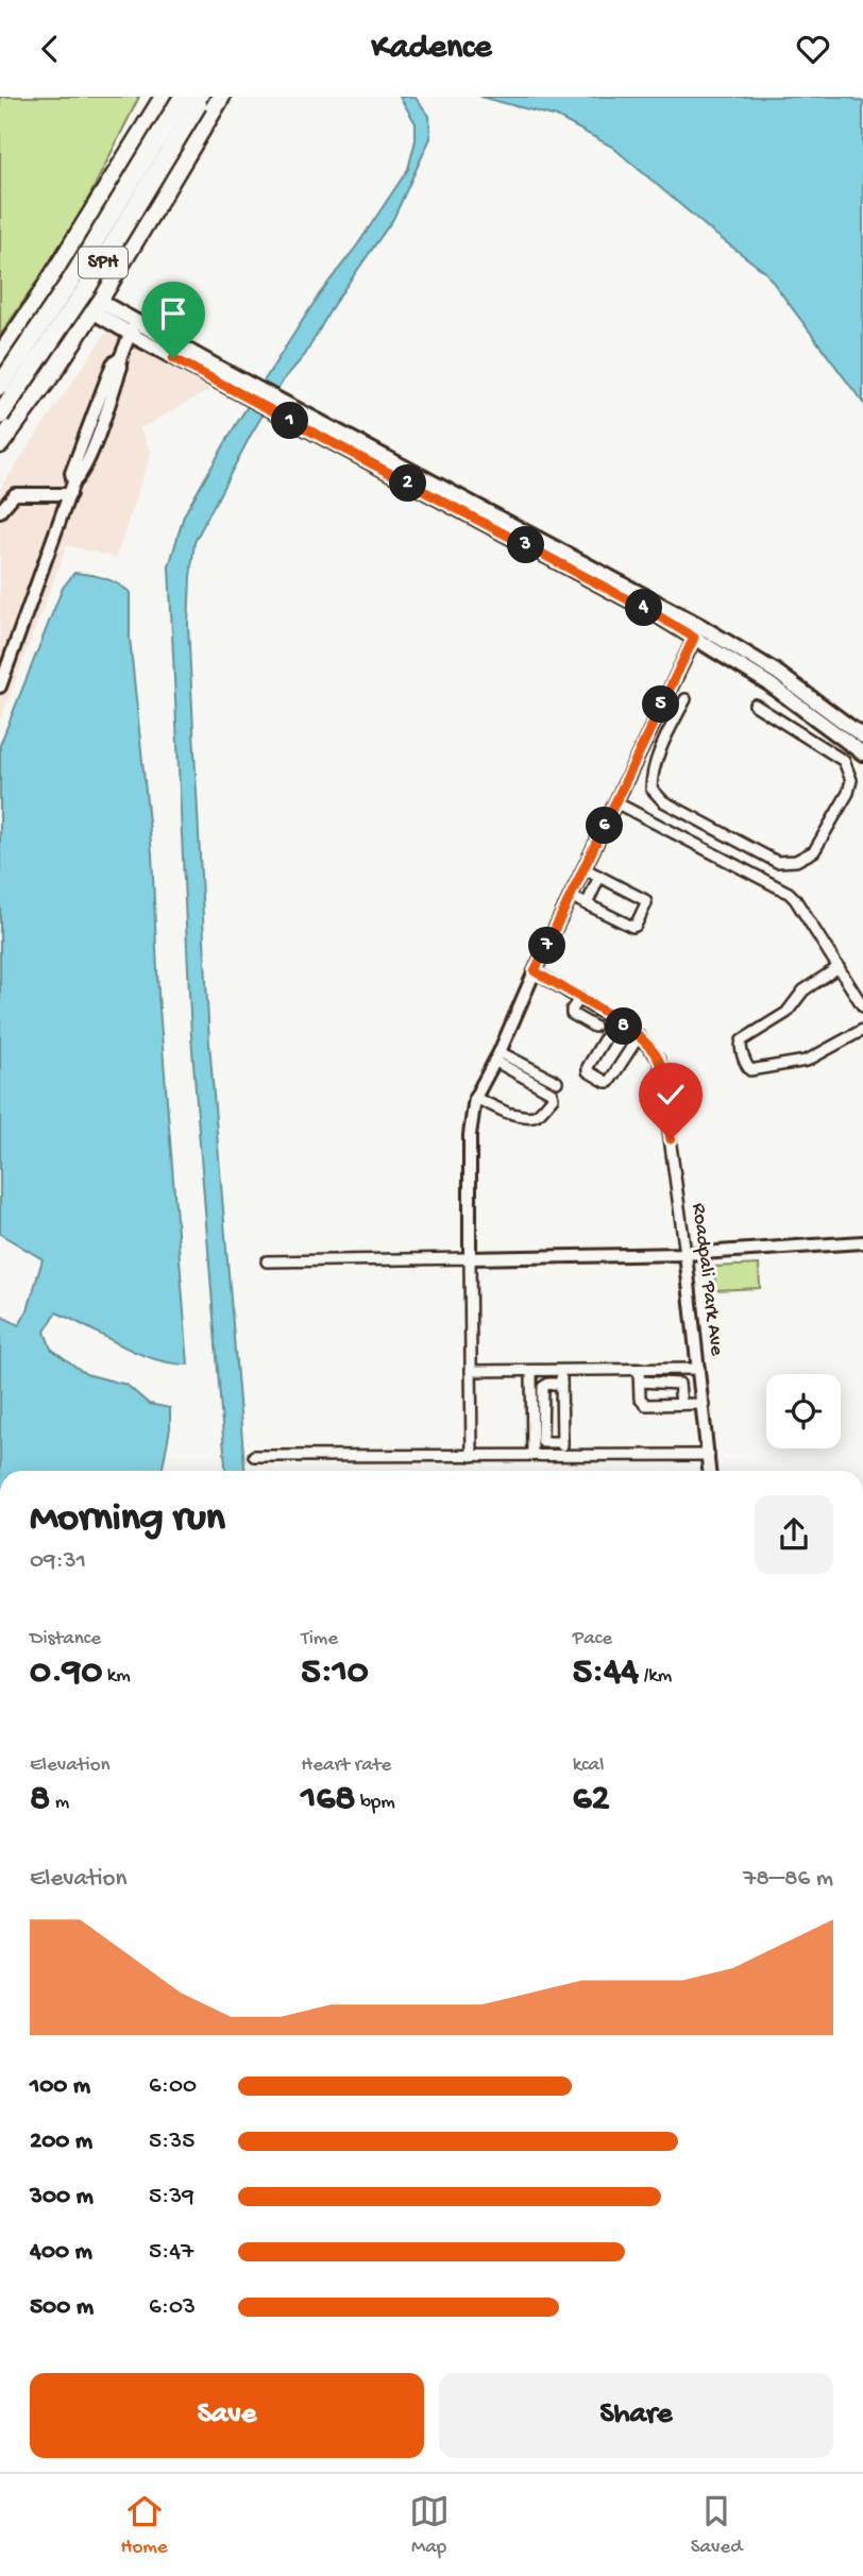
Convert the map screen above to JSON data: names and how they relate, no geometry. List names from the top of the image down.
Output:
{
  "streets": {
    "highway": ["SPH"],
    "street": ["Roadpali Park Ave"]
  },
  "page": {
    "header": "Kadence",
    "pins": [
      "1",
      "2",
      "3",
      "4",
      "5",
      "6",
      "7",
      "8"
    ],
    "heading": ["Morning run", "09:31"],
    "stats": [
      ["Distance", "0.90 km"],
      ["Time", "5:10"],
      ["Pace", "5:44 /km"],
      ["Elevation", "8 m"],
      ["Heart rate", "168 bpm"],
      ["kcal", "62"]
    ],
    "chart": ["Elevation", "78–86 m"],
    "list": [
      {
        "name": "100 m",
        "note": "6:00"
      },
      {
        "name": "200 m",
        "note": "5:35"
      },
      {
        "name": "300 m",
        "note": "5:39"
      },
      {
        "name": "400 m",
        "note": "5:47"
      },
      {
        "name": "500 m",
        "note": "6:03"
      }
    ],
    "buttons": ["Save", "Share"],
    "tabs": ["Home", "Map", "Saved"]
  }
}
